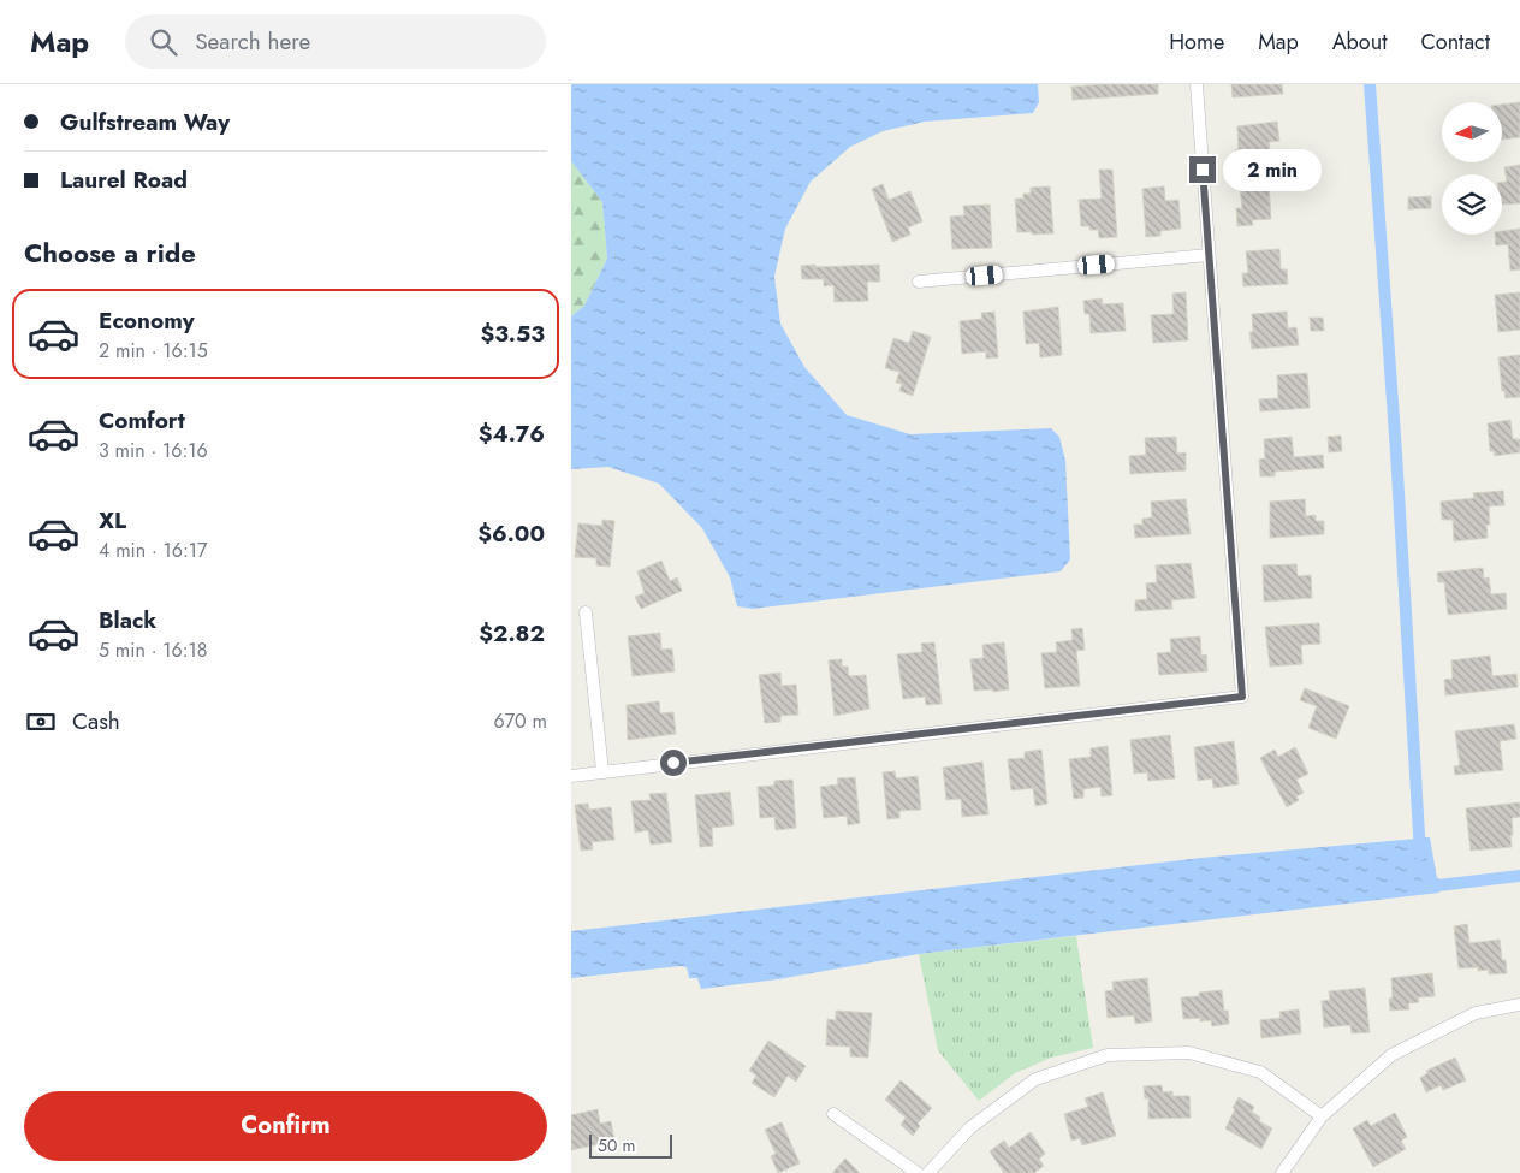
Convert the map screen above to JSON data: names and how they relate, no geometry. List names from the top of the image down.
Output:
{
  "scale_bar": "50 m",
  "north": "left",
  "page": {
    "header": "Map",
    "search": "Search here",
    "nav": [
      "Home",
      "Map",
      "About",
      "Contact"
    ],
    "banner": ["Gulfstream Way", "Laurel Road"],
    "bubble": "2 min",
    "heading": "Choose a ride",
    "list": [
      {
        "name": "Economy",
        "note": "2 min · 16:15",
        "value": "$3.53"
      },
      {
        "name": "Comfort",
        "note": "3 min · 16:16",
        "value": "$4.76"
      },
      {
        "name": "XL",
        "note": "4 min · 16:17",
        "value": "$6.00"
      },
      {
        "name": "Black",
        "note": "5 min · 16:18",
        "value": "$2.82"
      }
    ],
    "pay": ["Cash", "670 m"],
    "buttons": "Confirm",
    "scale": "50 m"
  }
}
